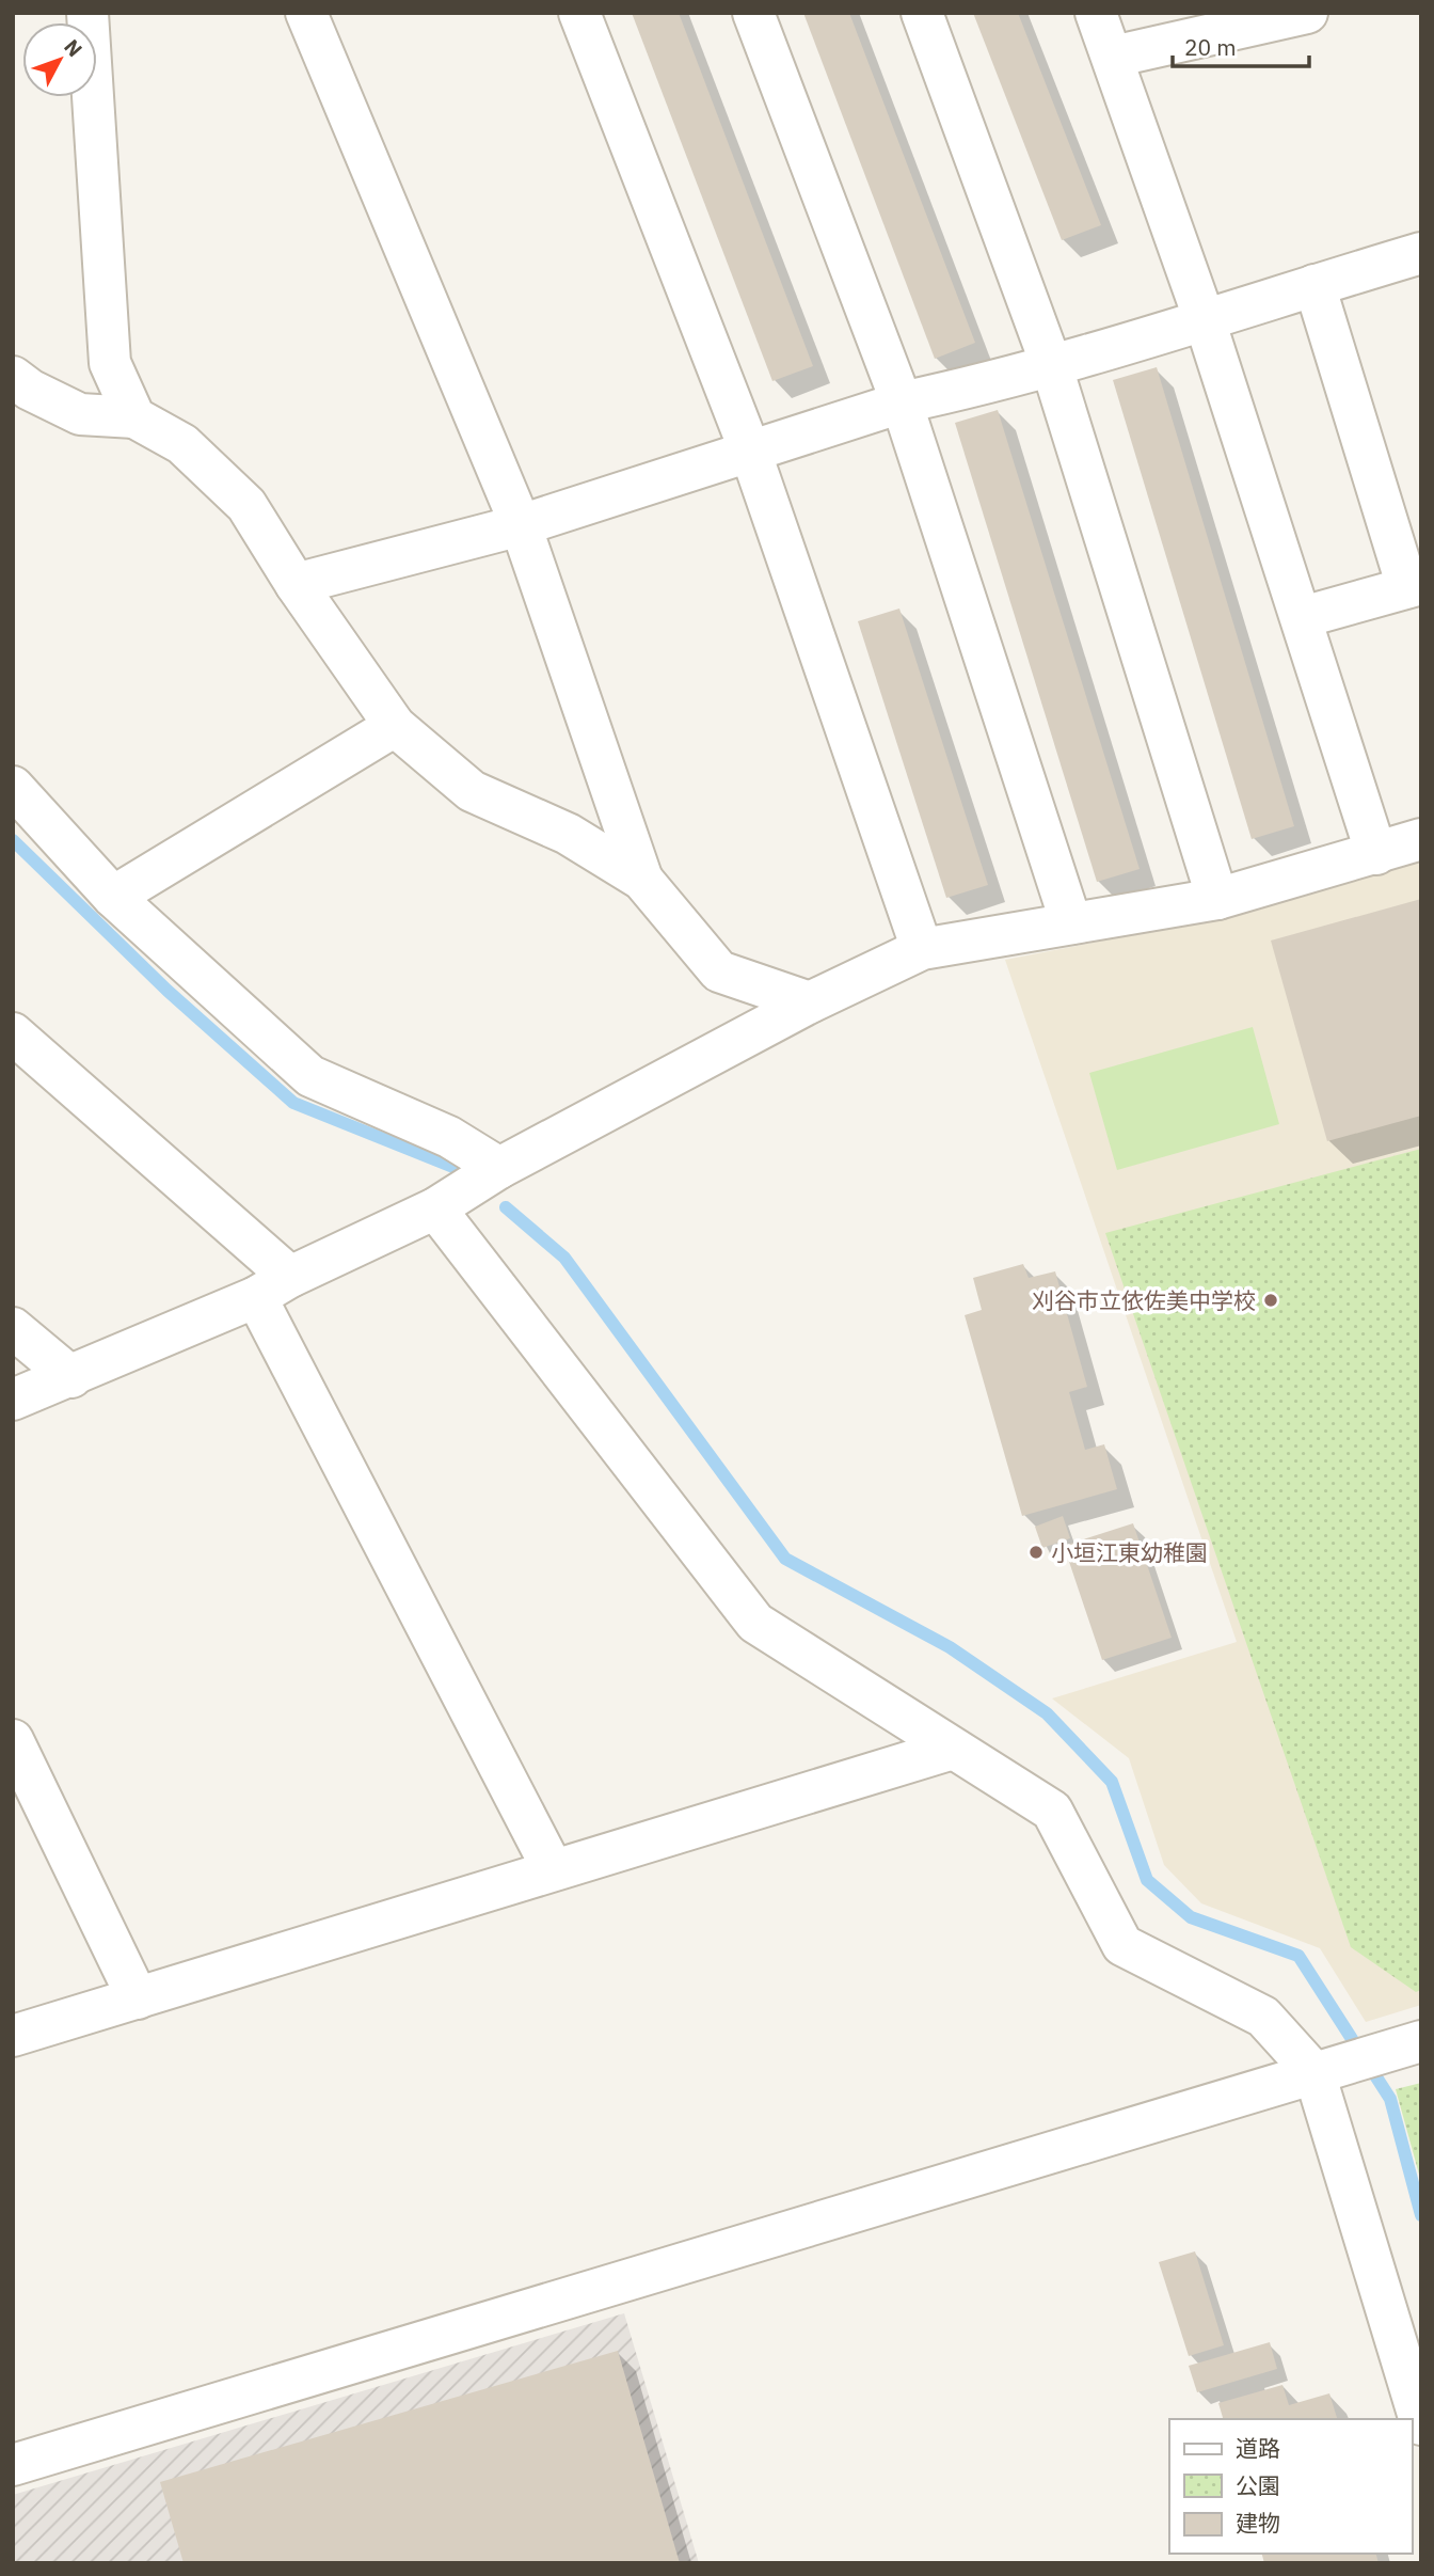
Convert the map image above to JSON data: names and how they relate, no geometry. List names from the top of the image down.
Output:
{
  "places": ["刈谷市立依佐美中学校", "小垣江東幼稚園"],
  "legend": ["道路", "公園", "建物"],
  "scale_bar": "20 m",
  "north": "top right"
}
